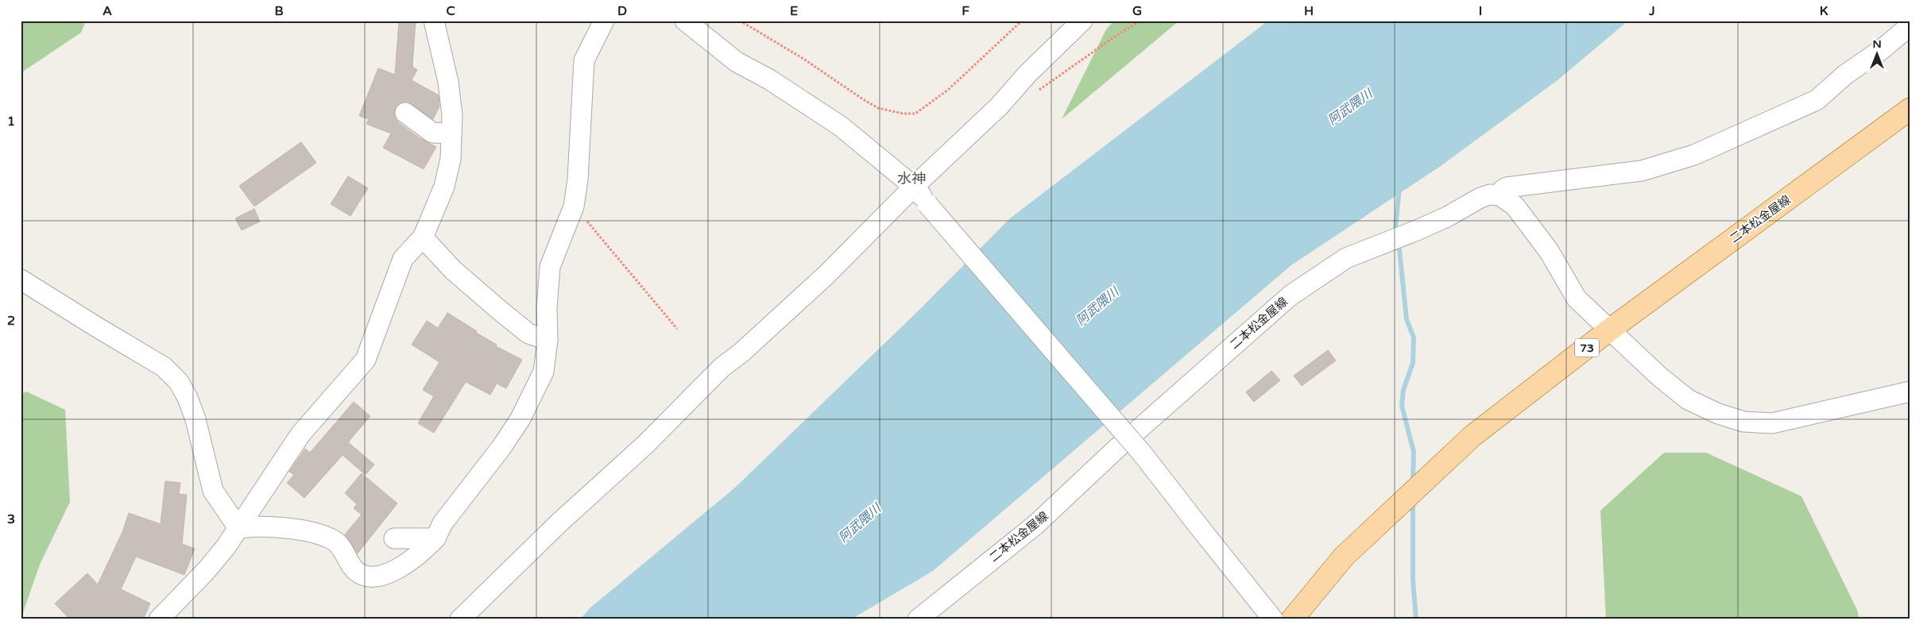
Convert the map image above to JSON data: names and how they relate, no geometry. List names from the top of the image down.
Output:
{
  "streets": {
    "main road": ["二本松金屋線", "73"]
  },
  "crossings": [
    ["二本松金屋線", "73"]
  ],
  "districts": ["水神"],
  "water": ["阿武隈川"],
  "north": "top",
  "grid": {
    "columns": [
      "A",
      "B",
      "C",
      "D",
      "E",
      "F",
      "G",
      "H",
      "I",
      "J",
      "K"
    ],
    "rows": ["1", "2", "3"]
  }
}
